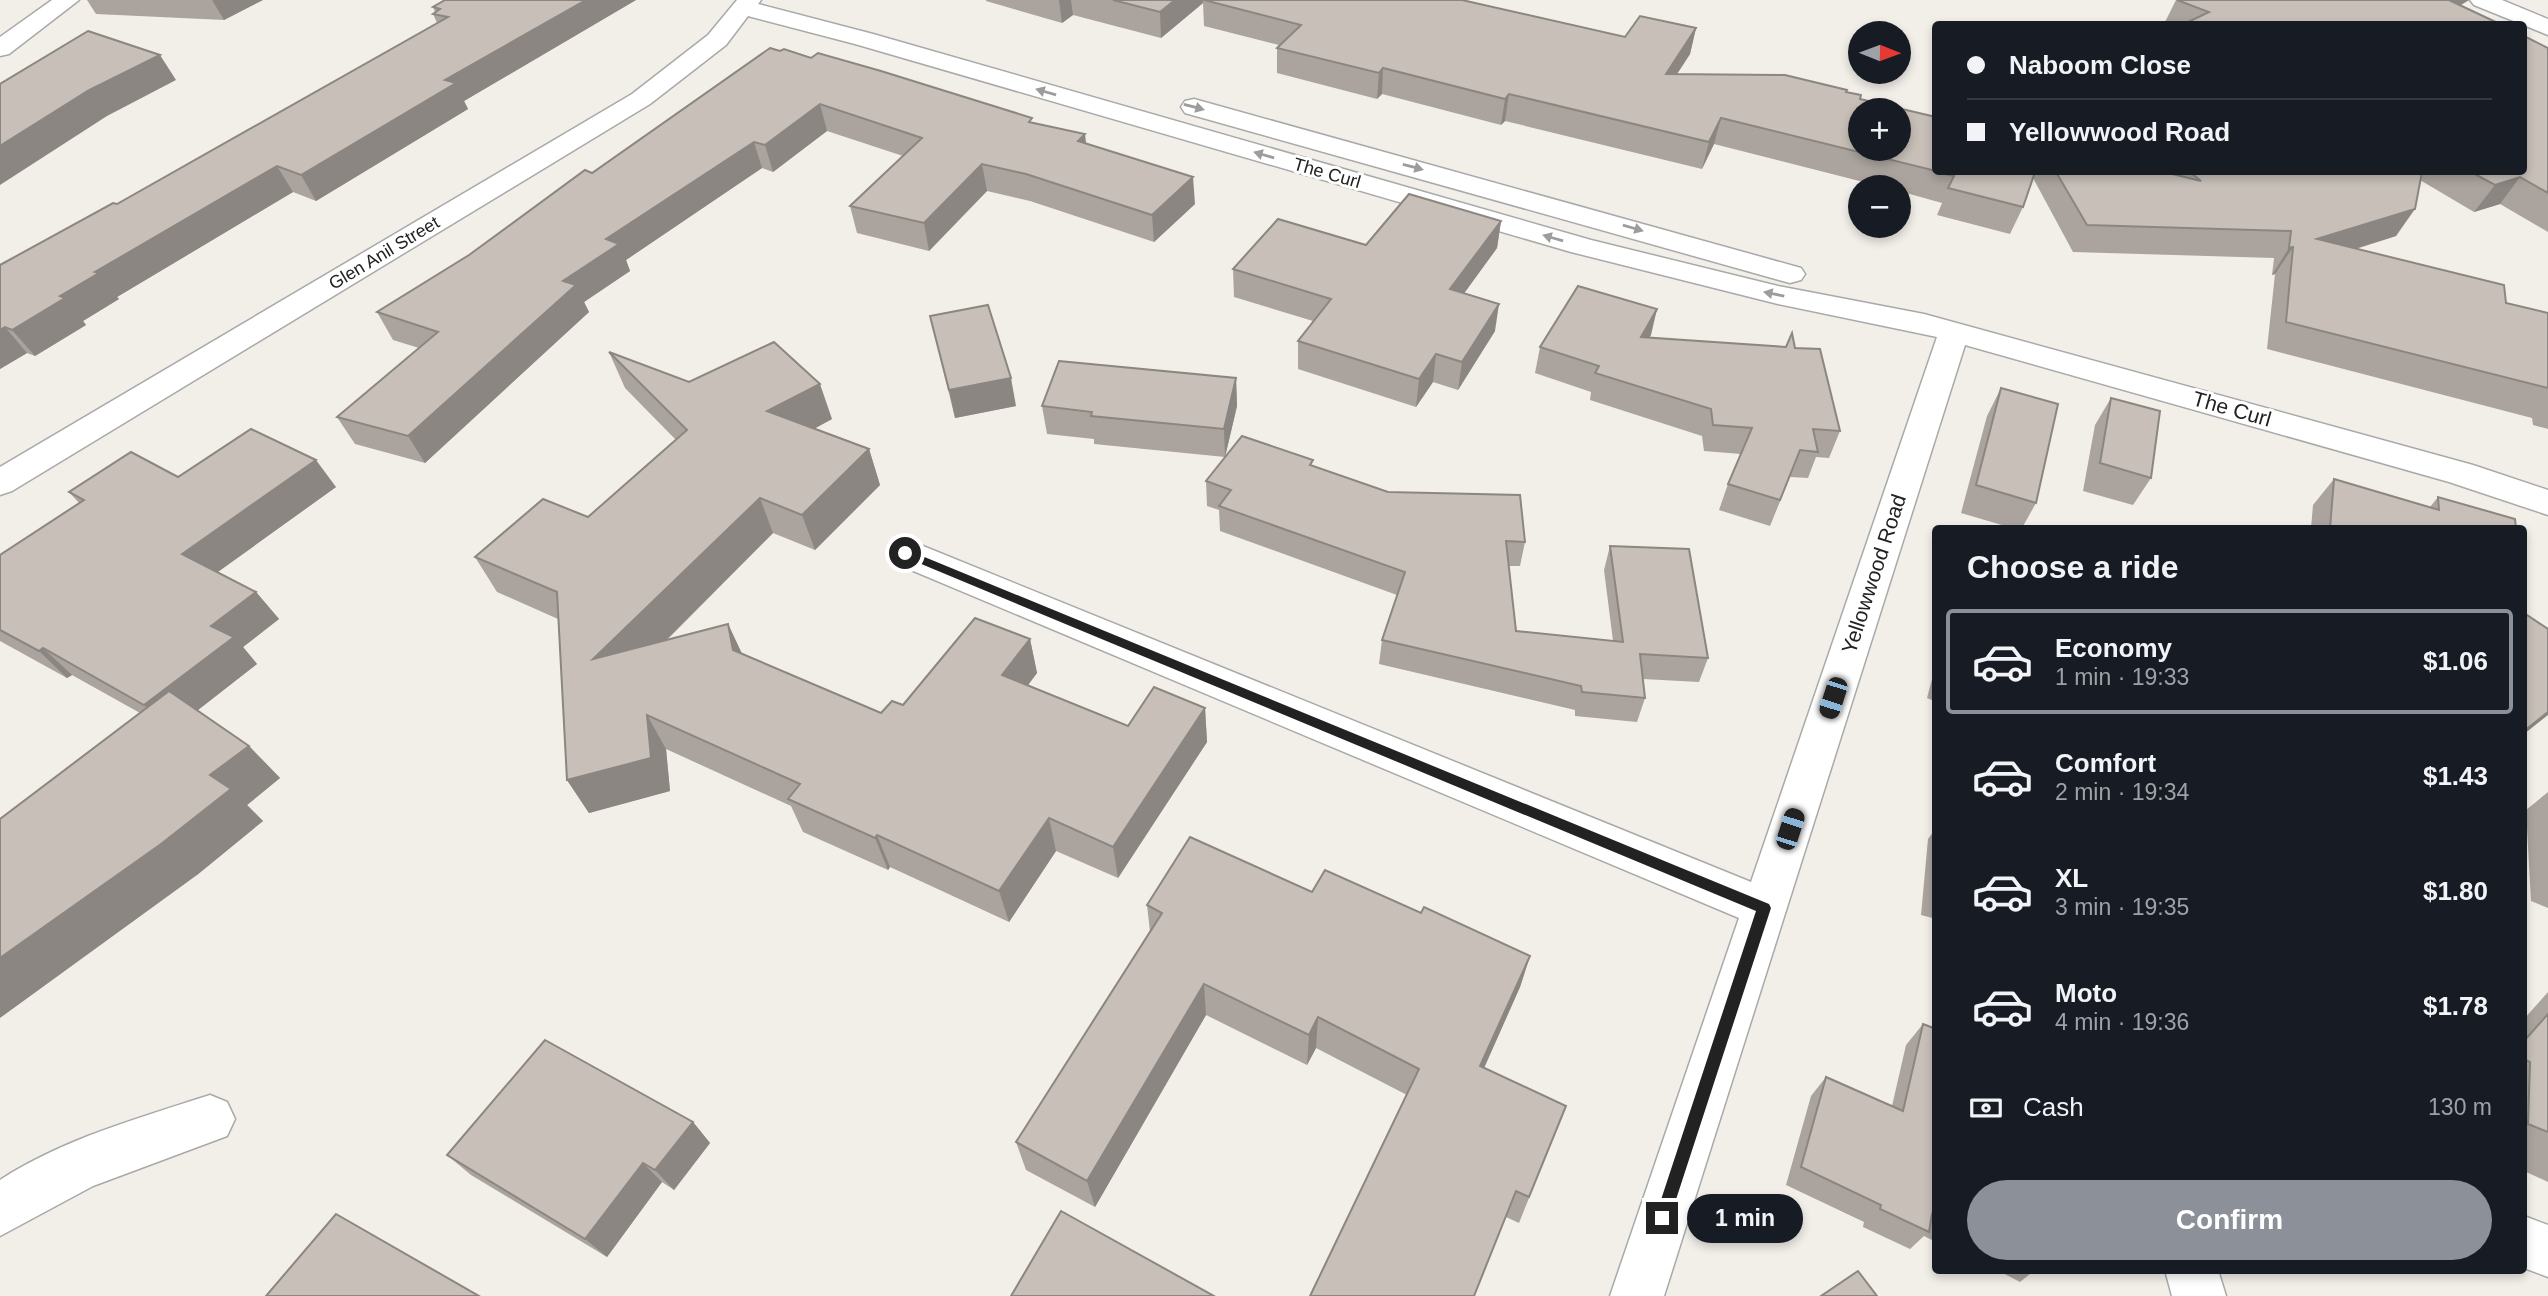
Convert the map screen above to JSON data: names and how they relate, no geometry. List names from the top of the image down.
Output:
{
  "streets": {
    "street": ["The Curl", "Glen Anil Street", "Yellowwood Road"]
  },
  "crossings": [
    ["The Curl", "Glen Anil Street"],
    ["The Curl", "Yellowwood Road"]
  ],
  "north": "right",
  "page": {
    "map_buttons": ["+", "−"],
    "banner": ["Naboom Close", "Yellowwood Road"],
    "heading": "Choose a ride",
    "list": [
      {
        "name": "Economy",
        "note": "1 min · 19:33",
        "value": "$1.06"
      },
      {
        "name": "Comfort",
        "note": "2 min · 19:34",
        "value": "$1.43"
      },
      {
        "name": "XL",
        "note": "3 min · 19:35",
        "value": "$1.80"
      },
      {
        "name": "Moto",
        "note": "4 min · 19:36",
        "value": "$1.78"
      }
    ],
    "pay": ["Cash", "130 m"],
    "buttons": "Confirm",
    "bubble": "1 min"
  }
}
